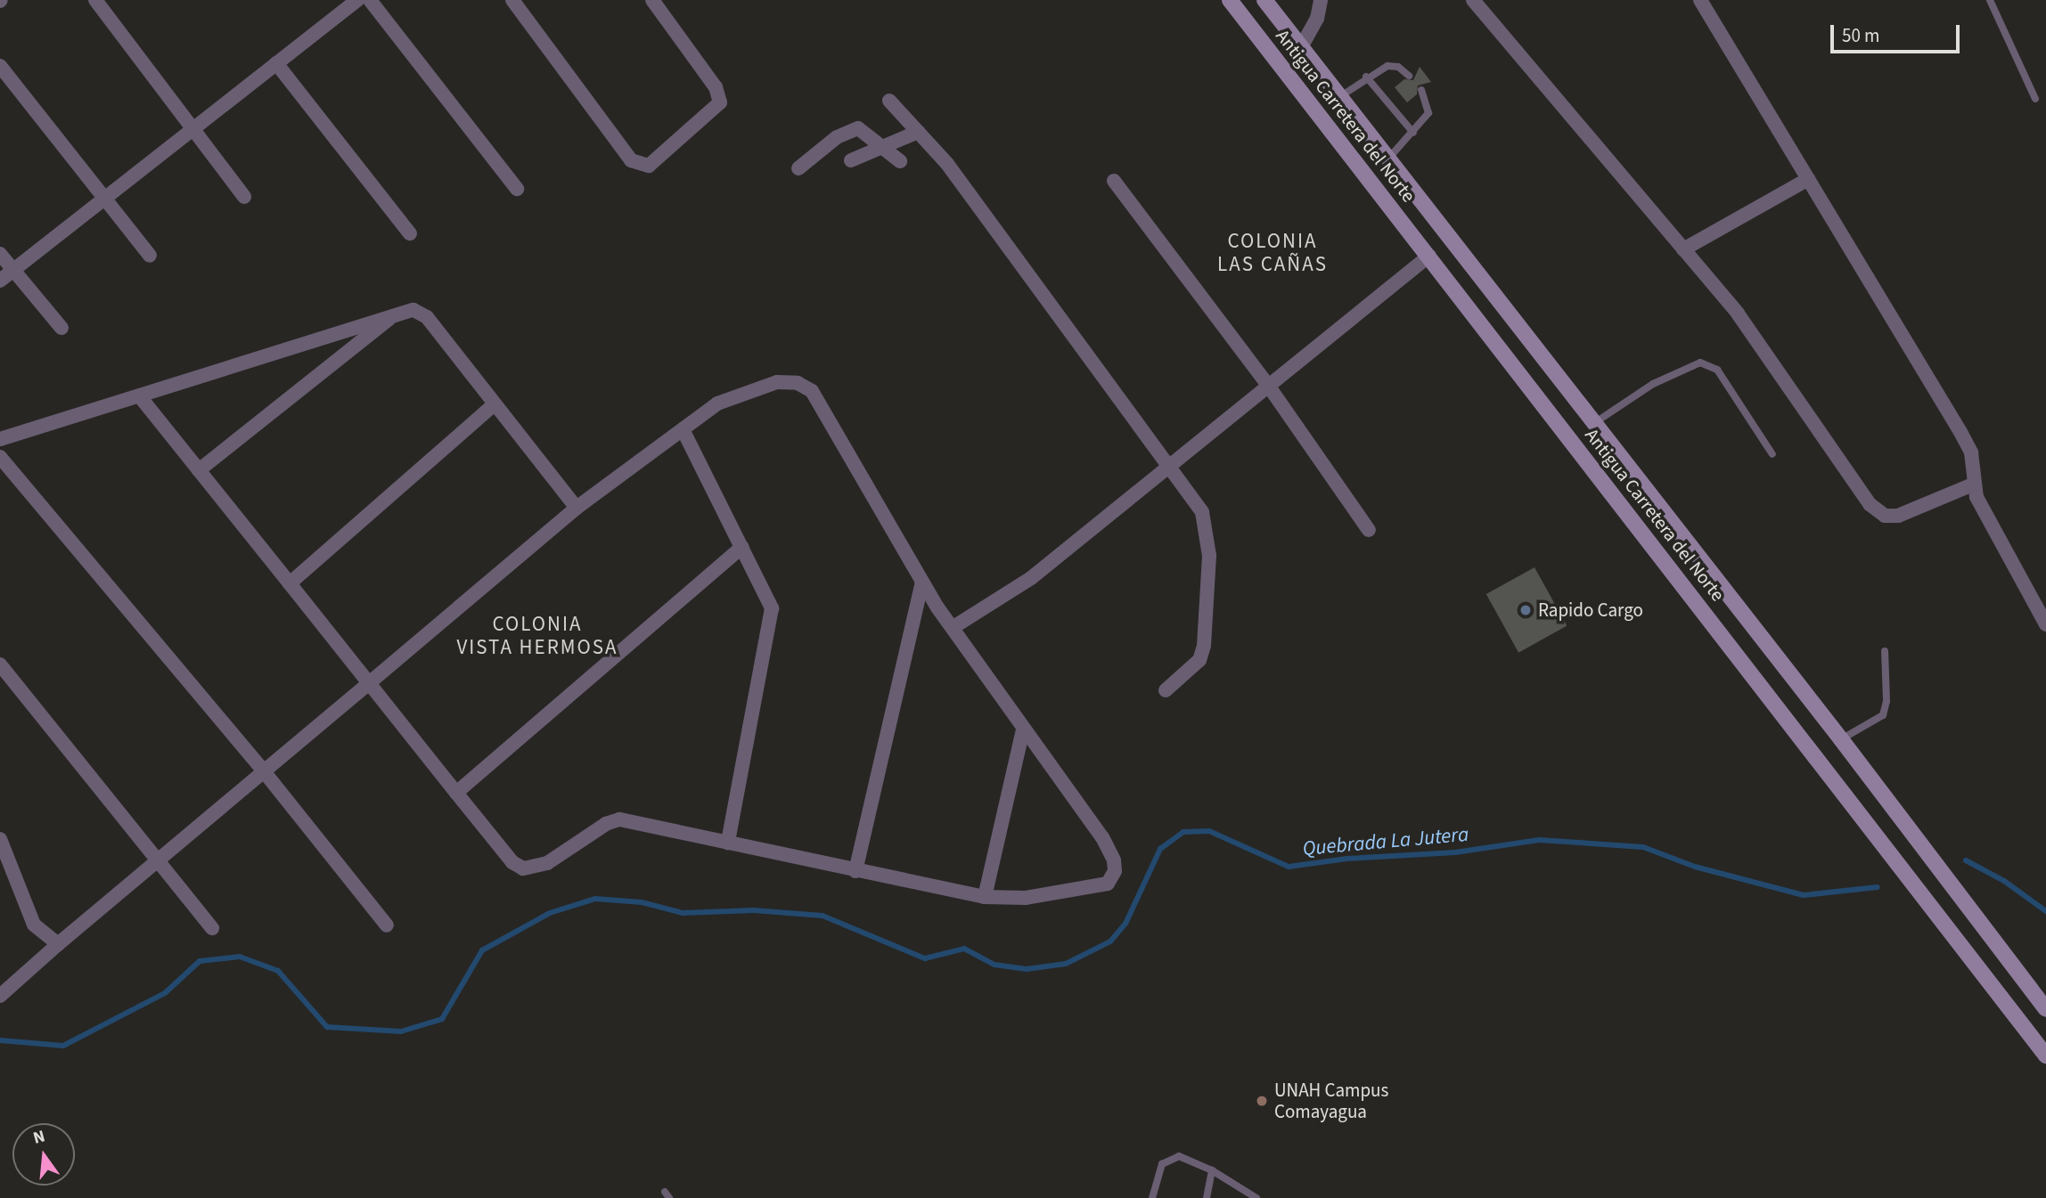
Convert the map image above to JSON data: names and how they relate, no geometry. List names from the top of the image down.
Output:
{
  "streets": {
    "main road": ["Antigua Carretera del Norte"]
  },
  "districts": ["COLONIA LAS CAÑAS", "COLONIA VISTA HERMOSA"],
  "water": ["Quebrada La Jutera"],
  "places": ["Rapido Cargo", "UNAH Campus Comayagua"],
  "scale_bar": "50 m",
  "north": "top"
}
